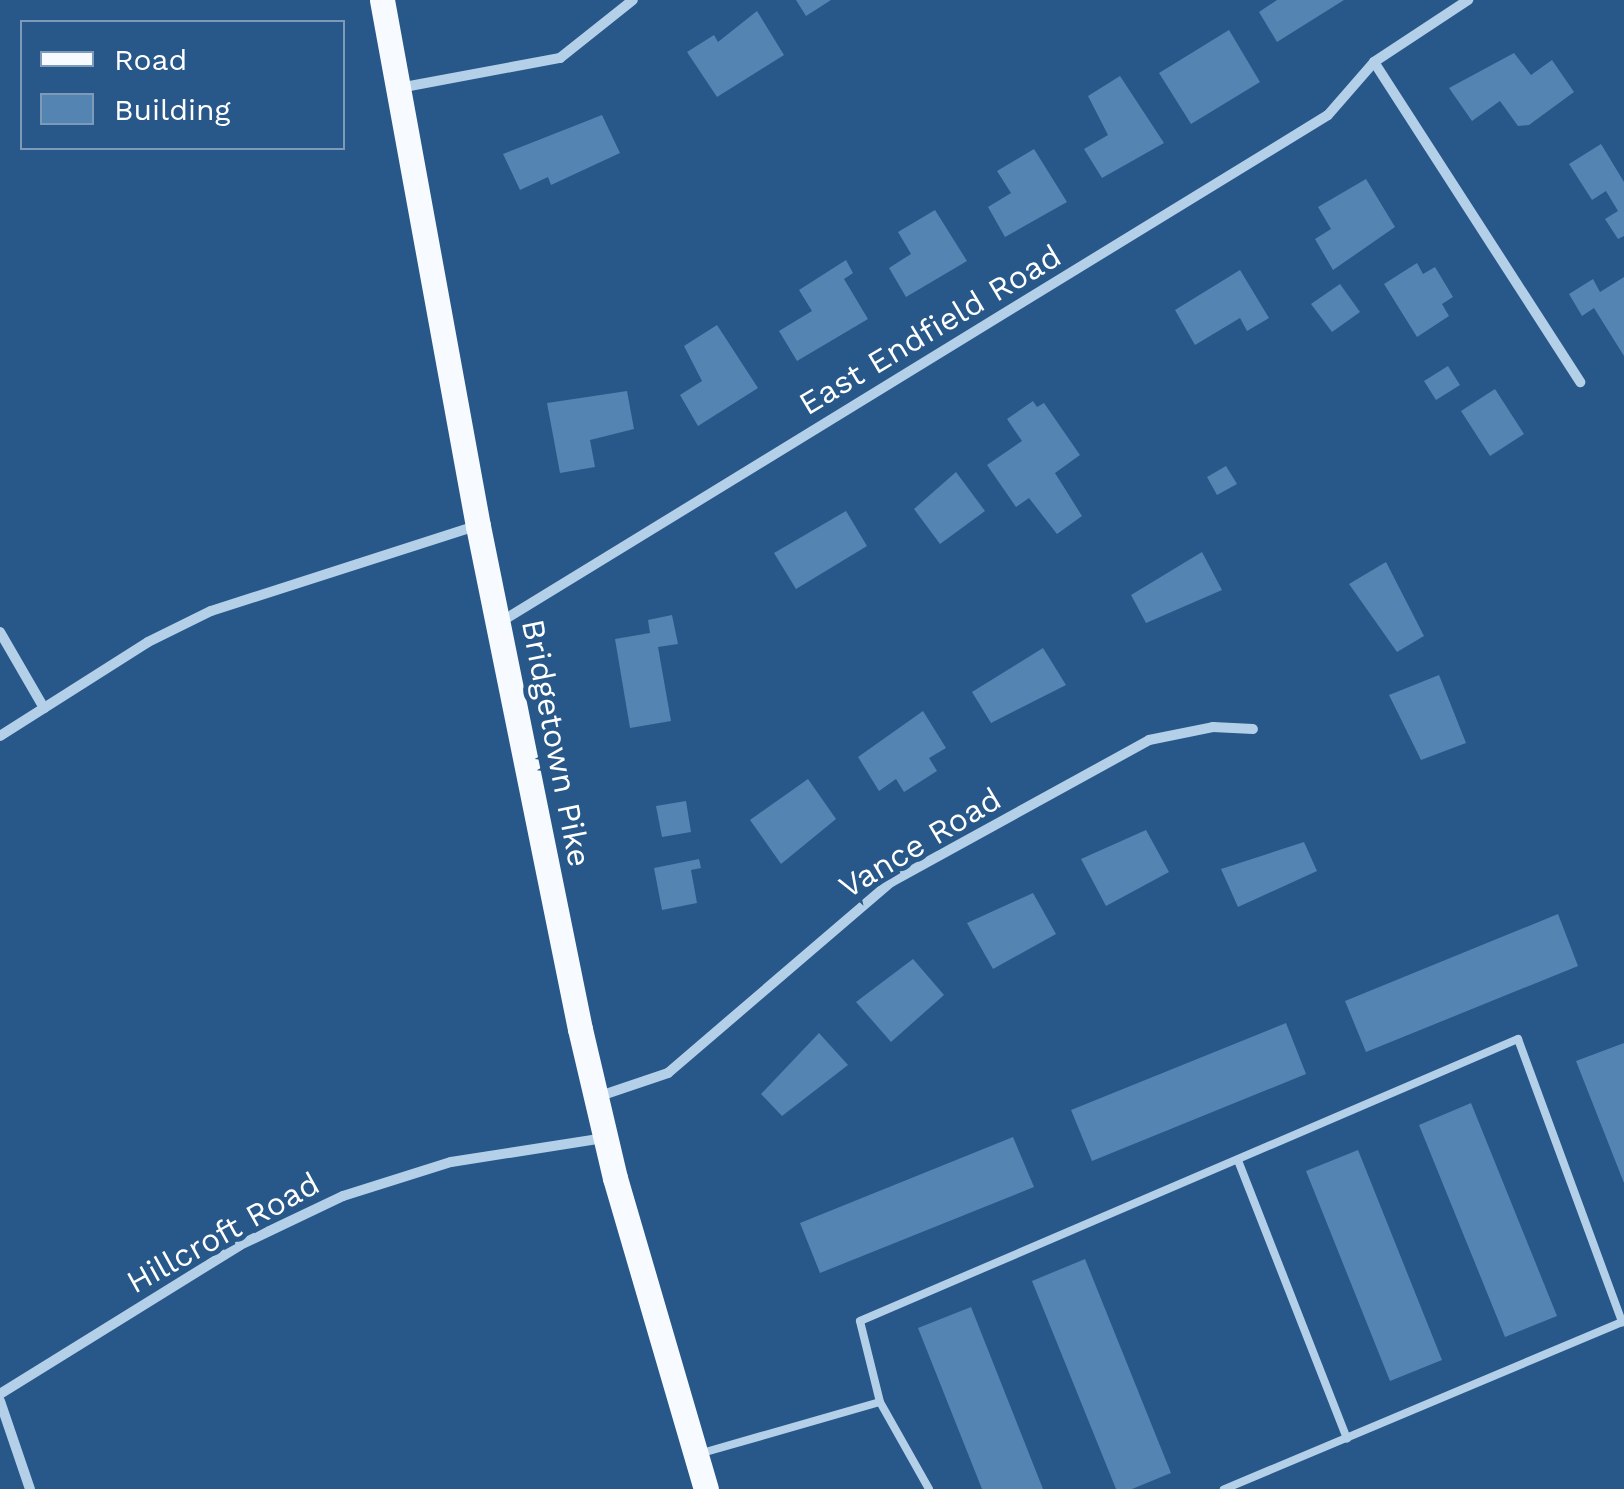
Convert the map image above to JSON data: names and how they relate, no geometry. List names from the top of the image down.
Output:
{
  "streets": {
    "main road": ["Bridgetown Pike"],
    "street": ["East Endfield Road", "Vance Road", "Hillcroft Road"]
  },
  "crossings": [
    ["East Endfield Road", "Bridgetown Pike"],
    ["Bridgetown Pike", "Vance Road"],
    ["Bridgetown Pike", "Hillcroft Road"]
  ],
  "legend": ["Road", "Building"]
}
